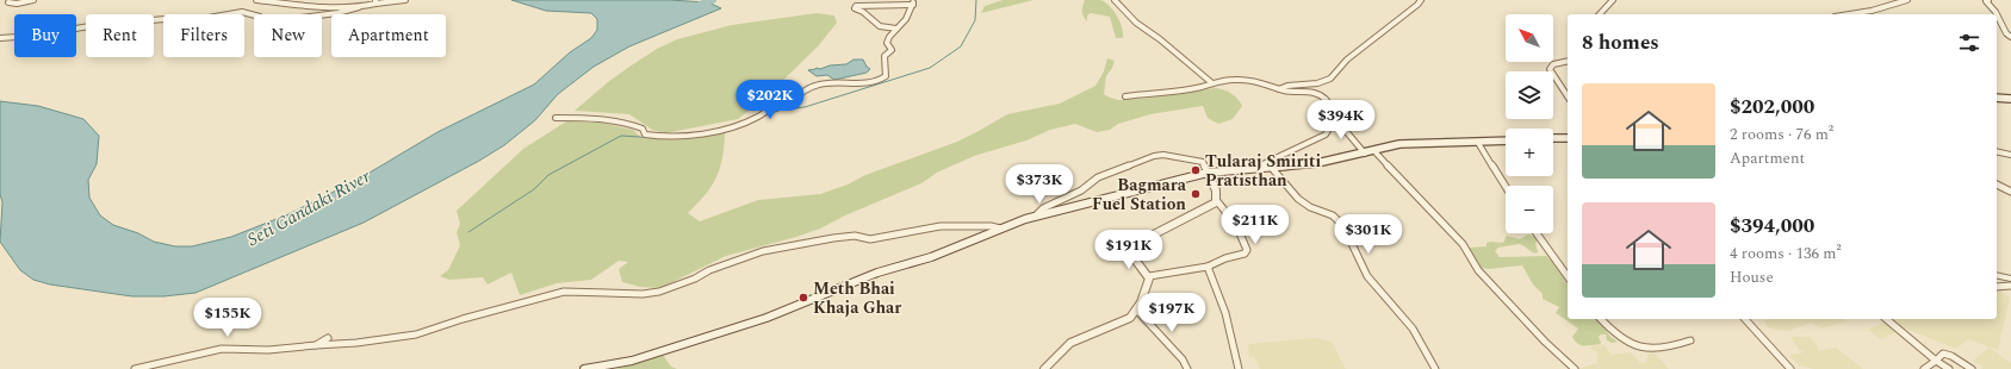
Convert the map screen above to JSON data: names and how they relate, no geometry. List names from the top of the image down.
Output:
{
  "water": ["Seti Gandaki River"],
  "places": ["Tularaj Smiriti Pratisthan", "Bagmara Fuel Station", "Meth Bhai Khaja Ghar"],
  "north": "top left",
  "page": {
    "map_buttons": ["+", "−"],
    "chip": [
      "Buy",
      "Rent",
      "Filters",
      "New",
      "Apartment"
    ],
    "heading": "8 homes",
    "list": [
      {
        "name": "$202,000",
        "note": "2 rooms · 76 m² · Apartment"
      },
      {
        "name": "$394,000",
        "note": "4 rooms · 136 m² · House"
      }
    ],
    "price": [
      "$202K",
      "$394K",
      "$373K",
      "$211K",
      "$301K",
      "$191K",
      "$197K",
      "$155K"
    ]
  }
}
